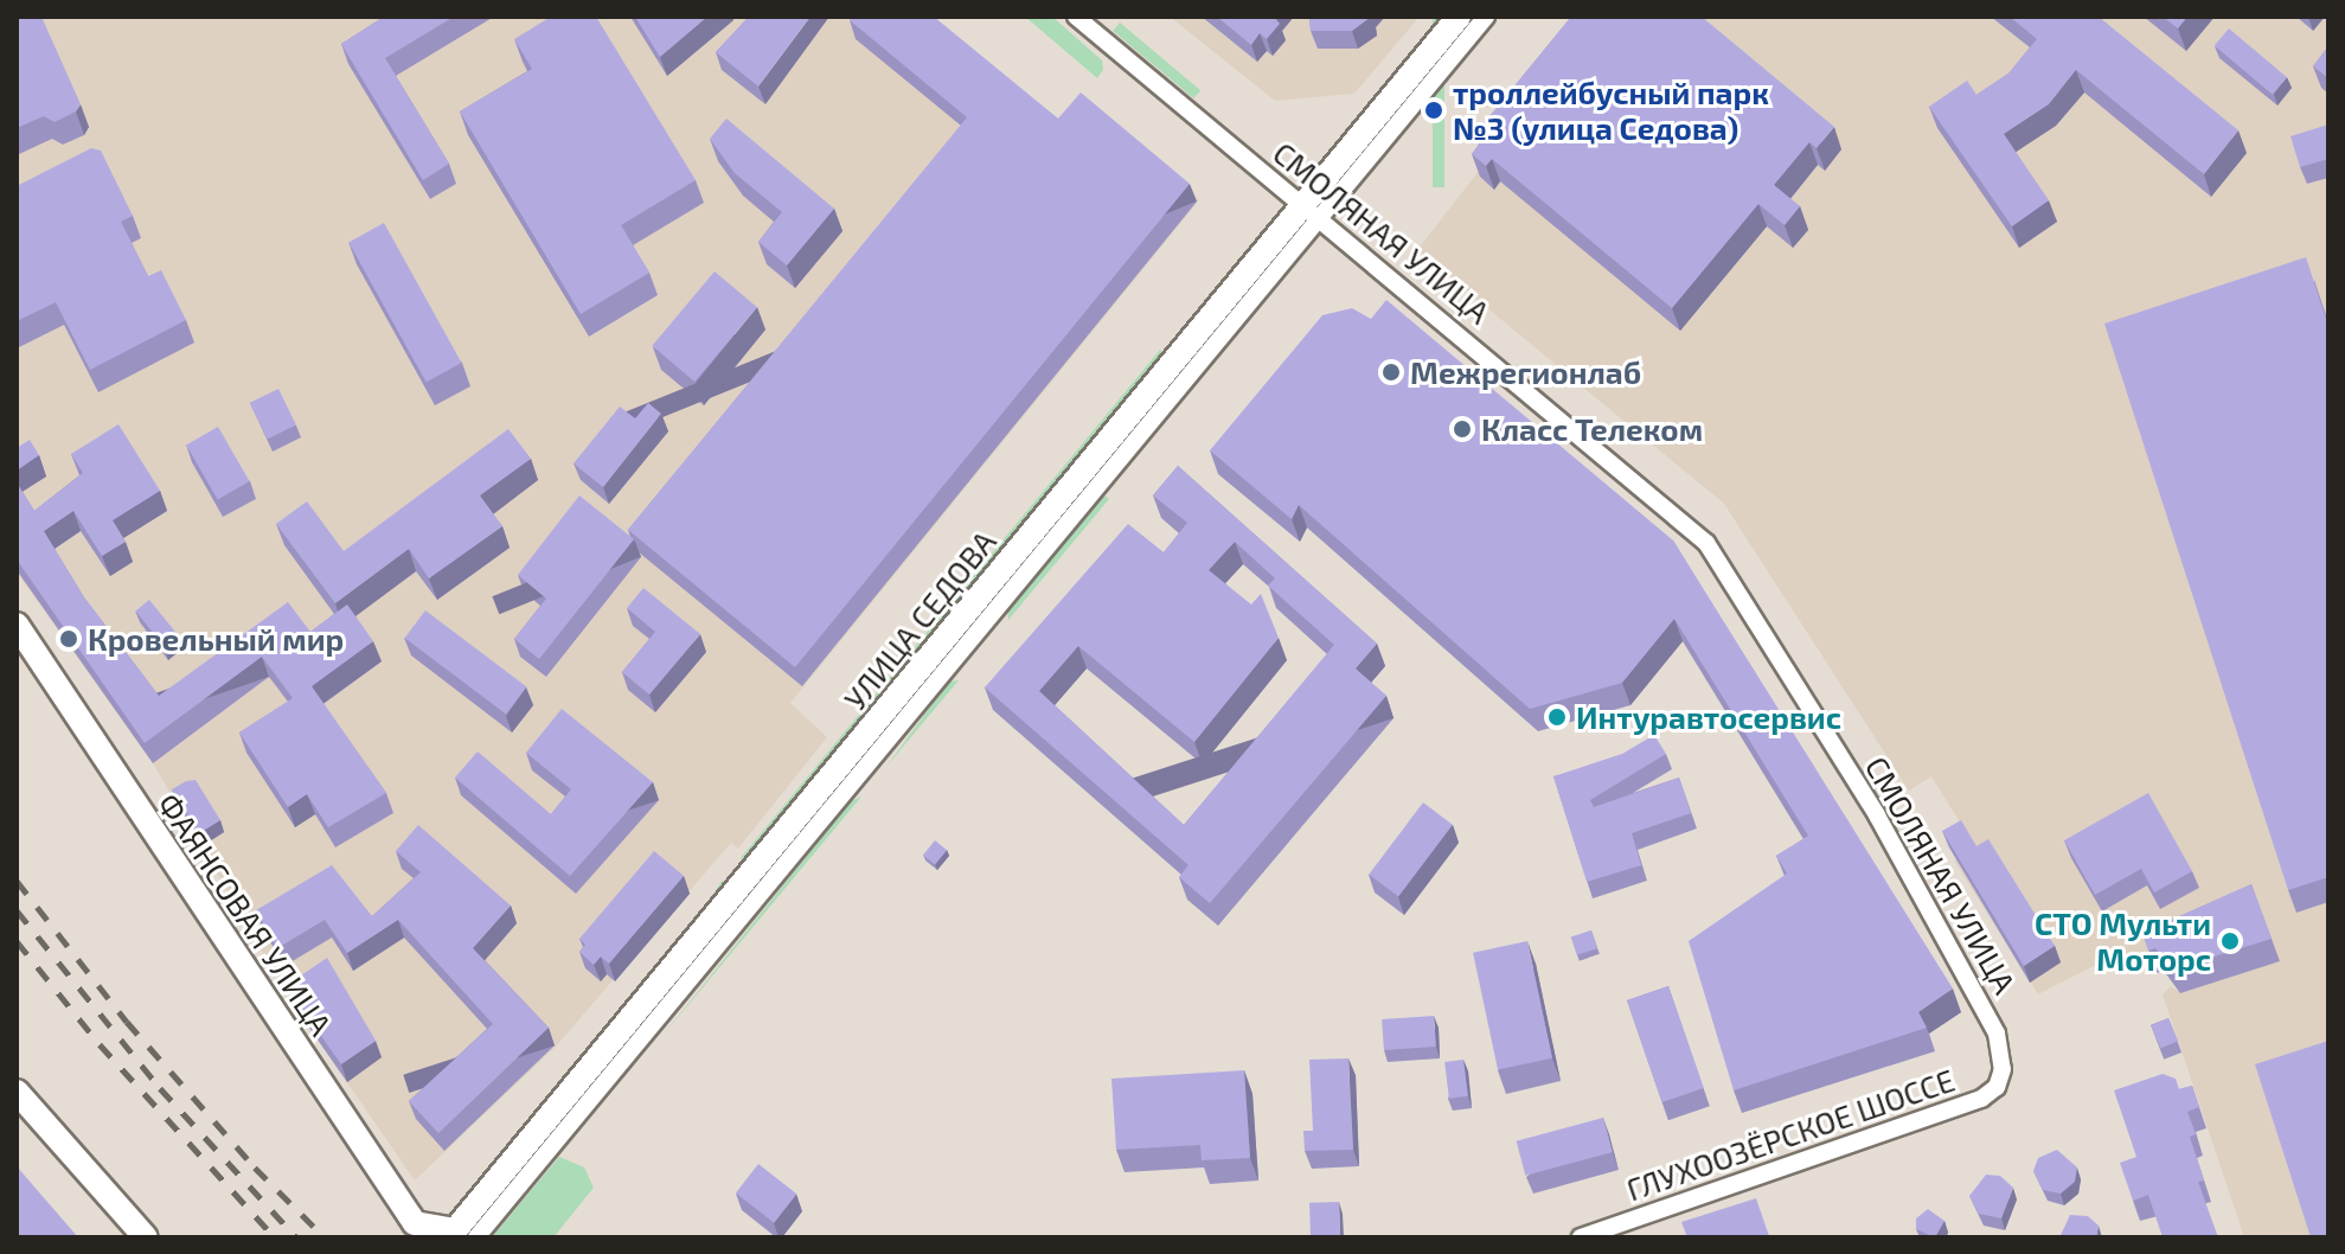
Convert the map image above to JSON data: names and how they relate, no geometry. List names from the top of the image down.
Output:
{
  "streets": {
    "street": [
      "СМОЛЯНАЯ УЛИЦА",
      "УЛИЦА СЕДОВА",
      "ФАЯНСОВАЯ УЛИЦА",
      "ГЛУХООЗЁРСКОЕ ШОССЕ"
    ]
  },
  "crossings": [
    ["СМОЛЯНАЯ УЛИЦА", "УЛИЦА СЕДОВА"],
    ["СМОЛЯНАЯ УЛИЦА", "ГЛУХООЗЁРСКОЕ ШОССЕ"],
    ["УЛИЦА СЕДОВА", "ФАЯНСОВАЯ УЛИЦА"]
  ],
  "places": [
    "троллейбусный парк №3 (улица Седова)",
    "Межрегионлаб",
    "Класс Телеком",
    "Кровельный мир",
    "Интуравтосервис",
    "СТО Мульти Моторс"
  ]
}
